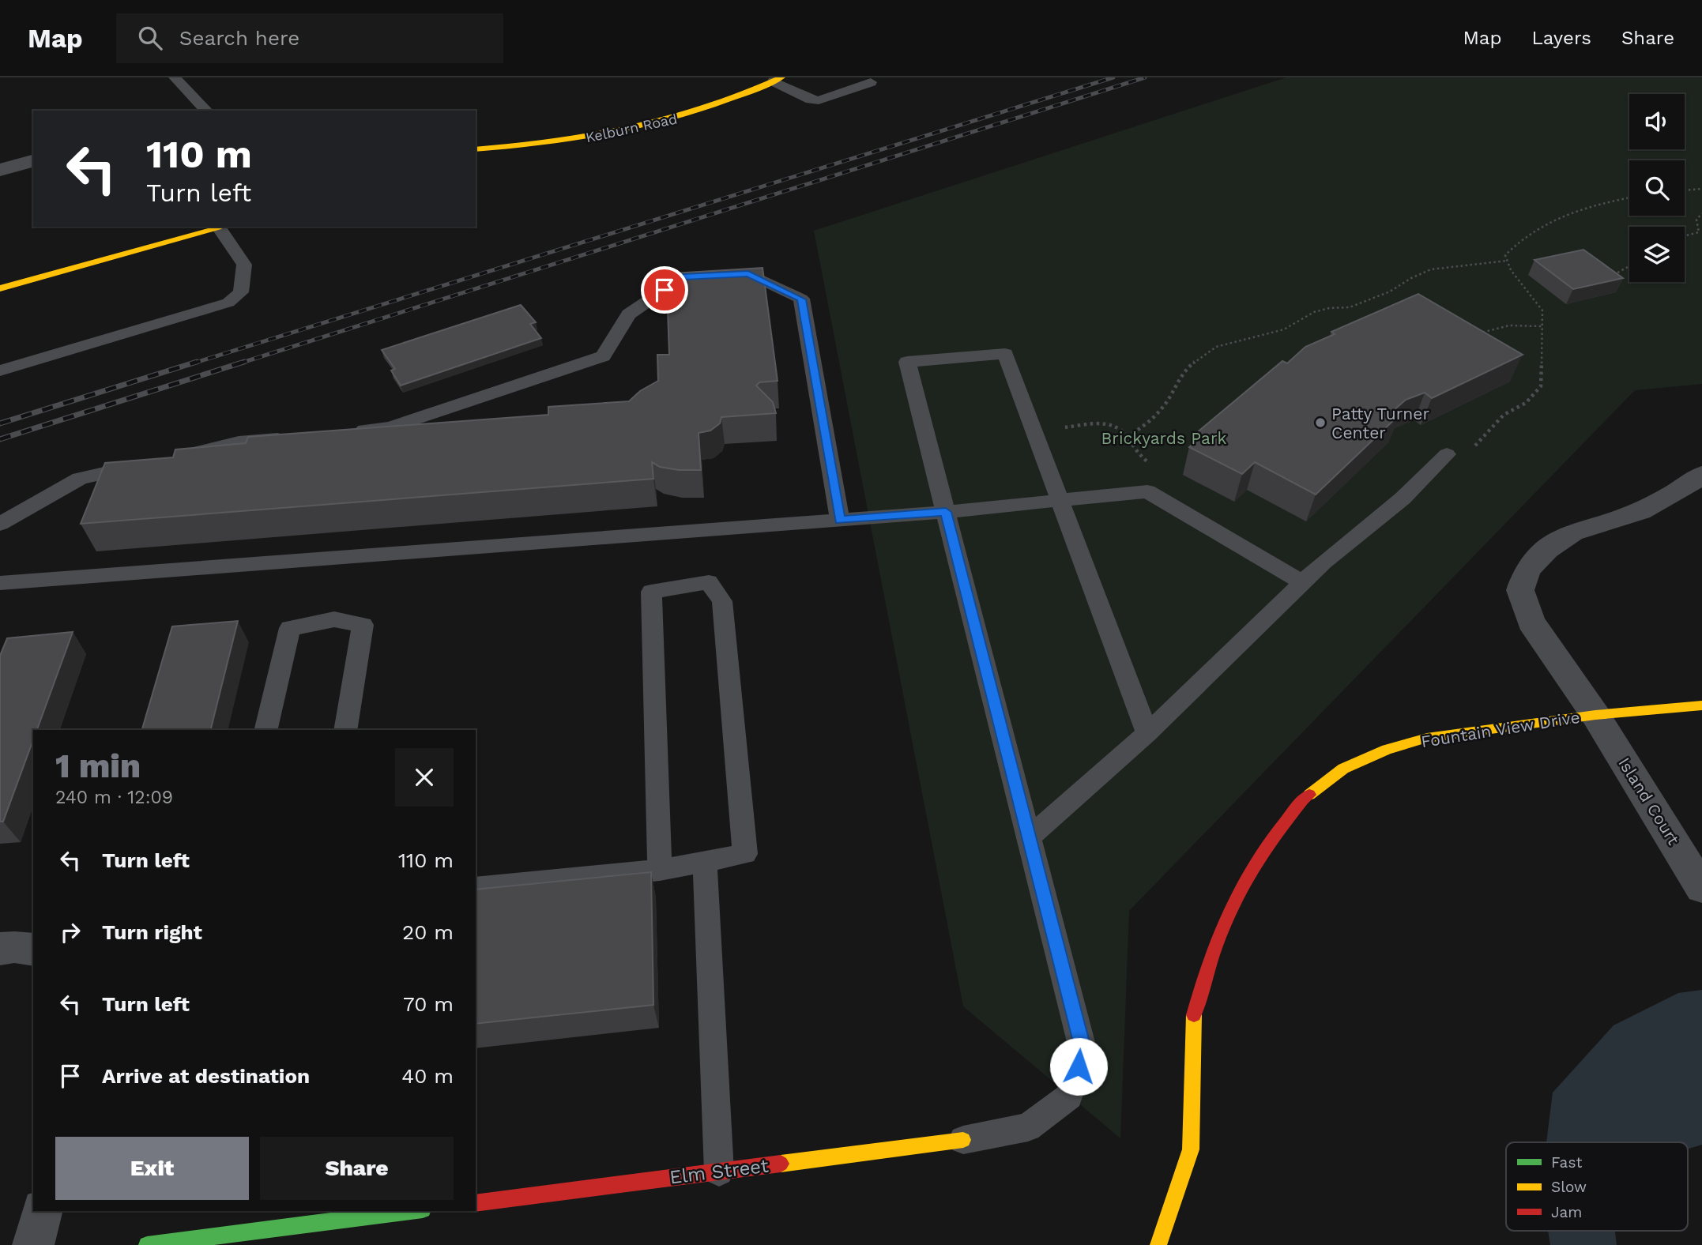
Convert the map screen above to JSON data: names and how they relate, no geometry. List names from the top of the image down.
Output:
{
  "streets": {
    "street": [
      "Kelburn Road",
      "Fountain View Drive",
      "Island Court",
      "Elm Street"
    ]
  },
  "crossings": [
    ["Fountain View Drive", "Island Court"]
  ],
  "parks": ["Brickyards Park"],
  "places": ["Patty Turner Center"],
  "legend": ["Fast", "Slow", "Jam"],
  "page": {
    "header": "Map",
    "search": "Search here",
    "nav": ["Map", "Layers", "Share"],
    "turn": ["110 m", "Turn left"],
    "heading": ["1 min", "240 m · 12:09"],
    "list": [
      {
        "name": "Turn left",
        "value": "110 m"
      },
      {
        "name": "Turn right",
        "value": "20 m"
      },
      {
        "name": "Turn left",
        "value": "70 m"
      },
      {
        "name": "Arrive at destination",
        "value": "40 m"
      }
    ],
    "buttons": ["Exit", "Share"]
  }
}
